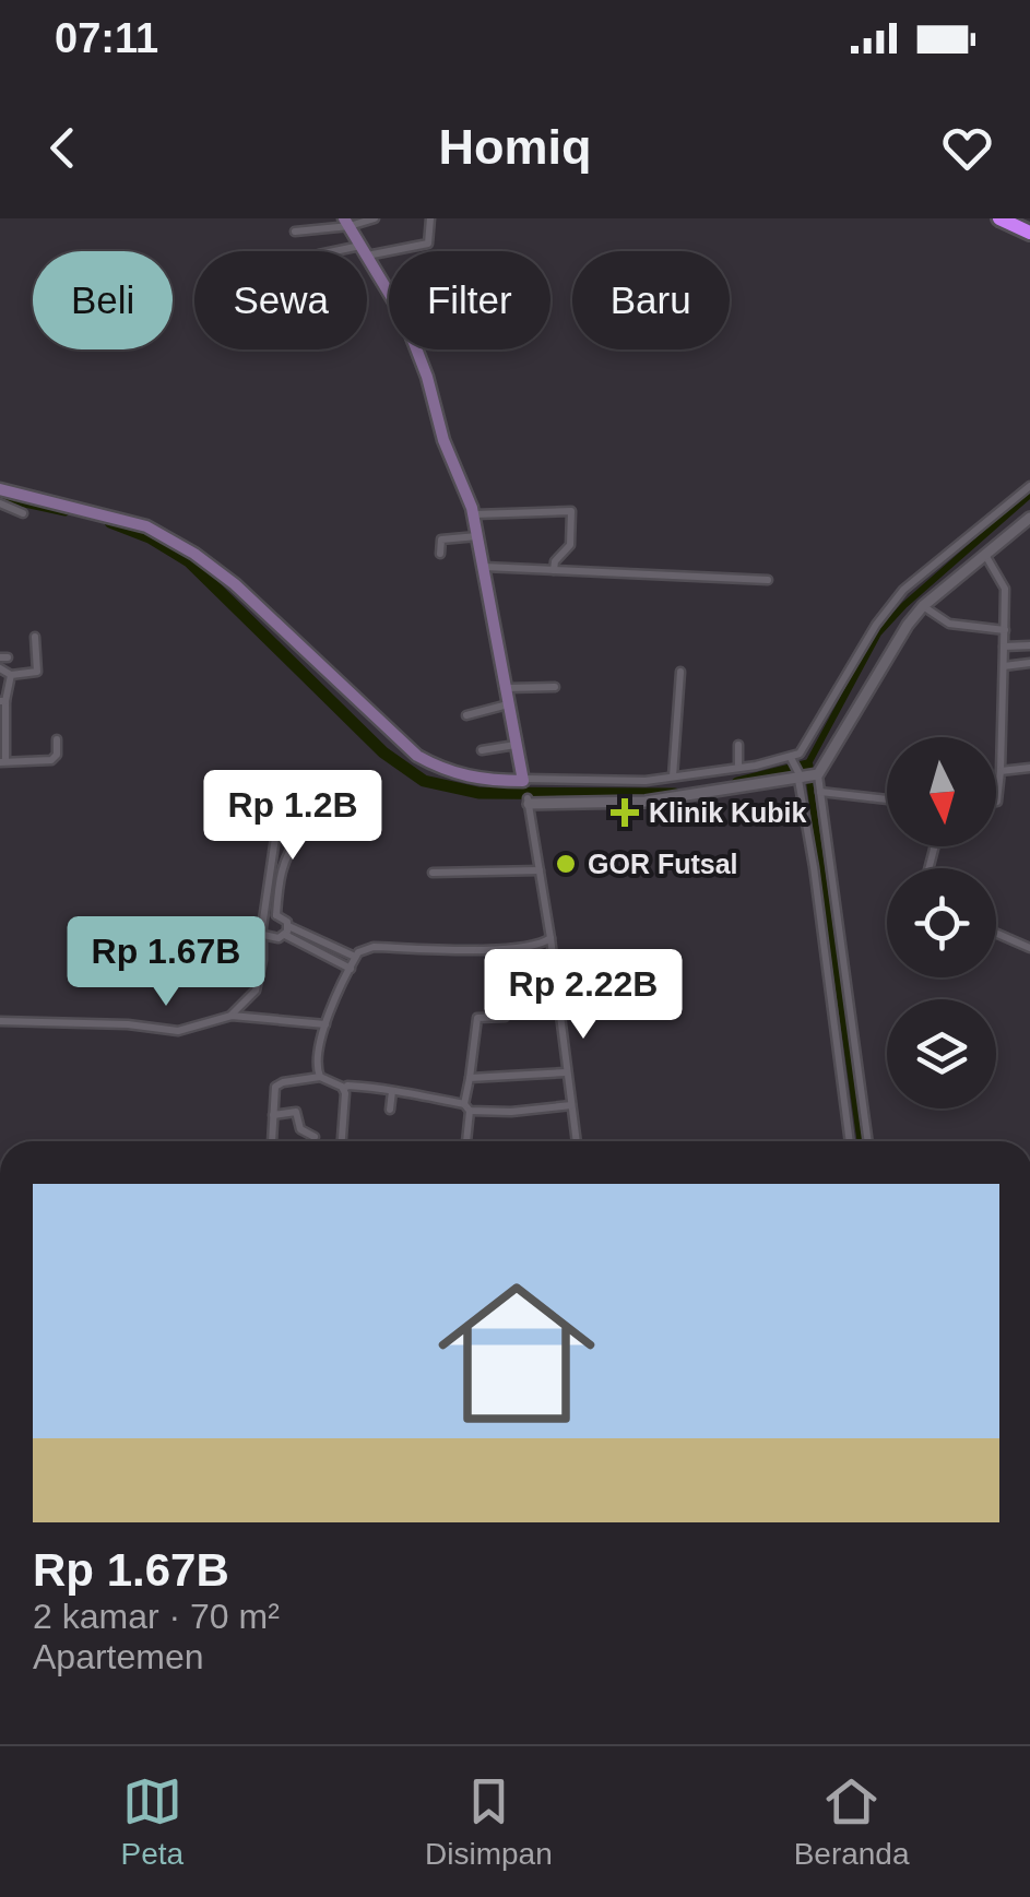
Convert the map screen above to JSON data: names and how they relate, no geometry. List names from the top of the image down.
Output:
{
  "places": {
    "health": ["Klinik Kubik"],
    "other": ["GOR Futsal"]
  },
  "north": "bottom",
  "page": {
    "status": "07:11",
    "header": "Homiq",
    "chip": [
      "Beli",
      "Sewa",
      "Filter",
      "Baru"
    ],
    "price": ["Rp 1.2B", "Rp 1.67B", "Rp 2.22B"],
    "list": [
      {
        "name": "Rp 1.67B",
        "note": "2 kamar · 70 m² · Apartemen"
      }
    ],
    "tabs": ["Peta", "Disimpan", "Beranda"]
  }
}
